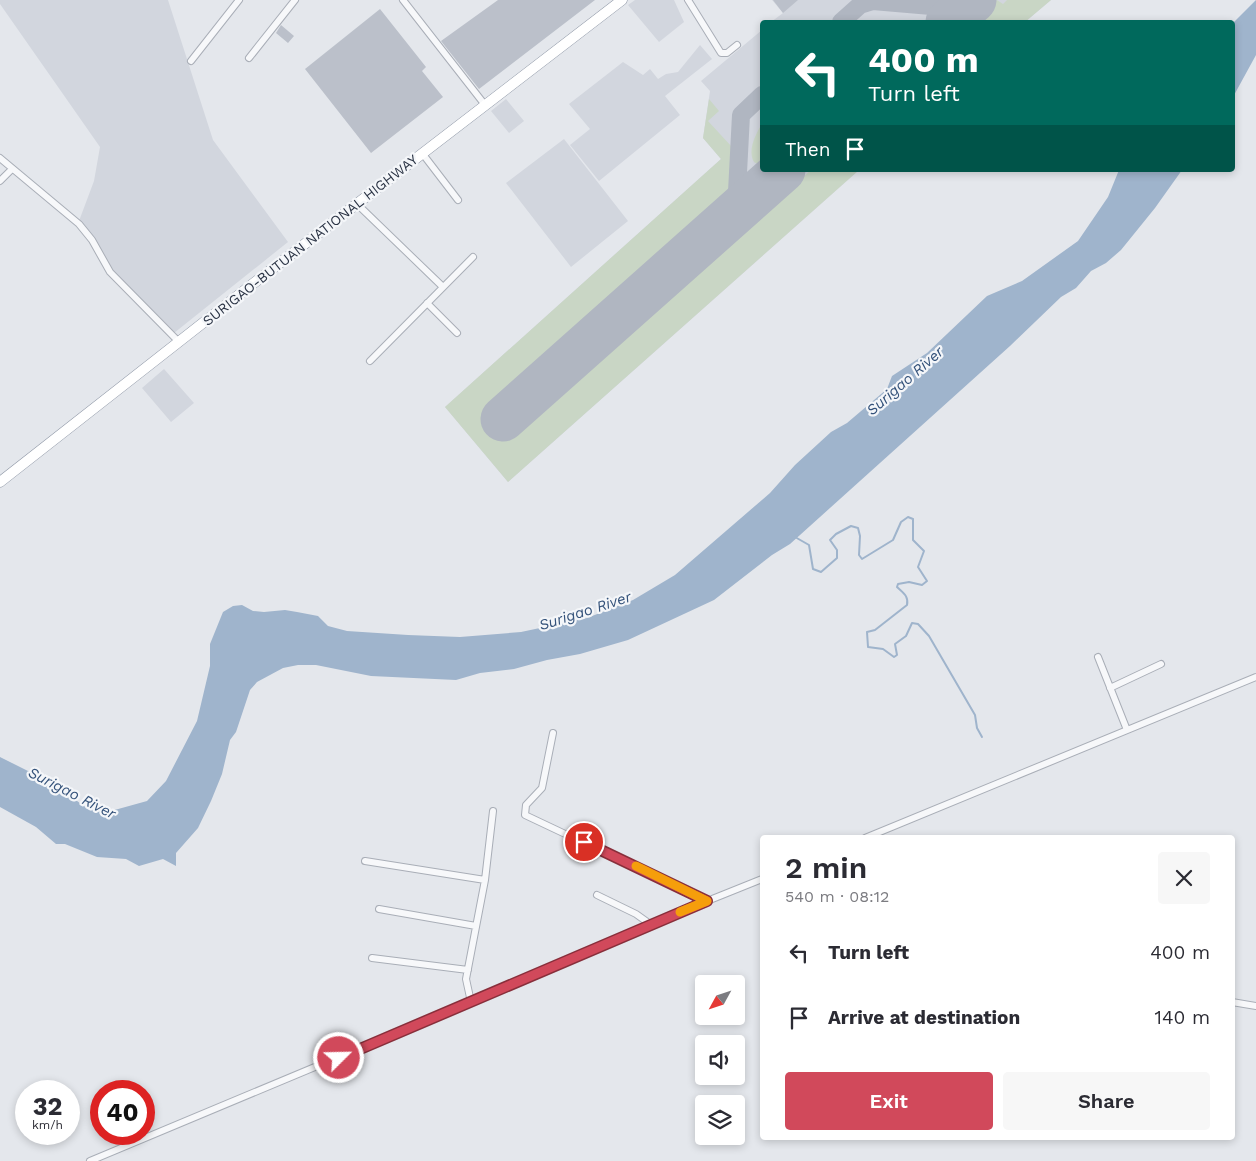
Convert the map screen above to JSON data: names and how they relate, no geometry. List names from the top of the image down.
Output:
{
  "streets": {
    "highway": ["SURIGAO-BUTUAN NATIONAL HIGHWAY"]
  },
  "water": ["Surigao River"],
  "north": "bottom left",
  "page": {
    "turn": ["400 m", "Turn left"],
    "then": "Then",
    "heading": ["2 min", "540 m · 08:12"],
    "list": [
      {
        "name": "Turn left",
        "value": "400 m"
      },
      {
        "name": "Arrive at destination",
        "value": "140 m"
      }
    ],
    "buttons": ["Exit", "Share"],
    "speed": "32 km/h",
    "limit": "40"
  }
}
